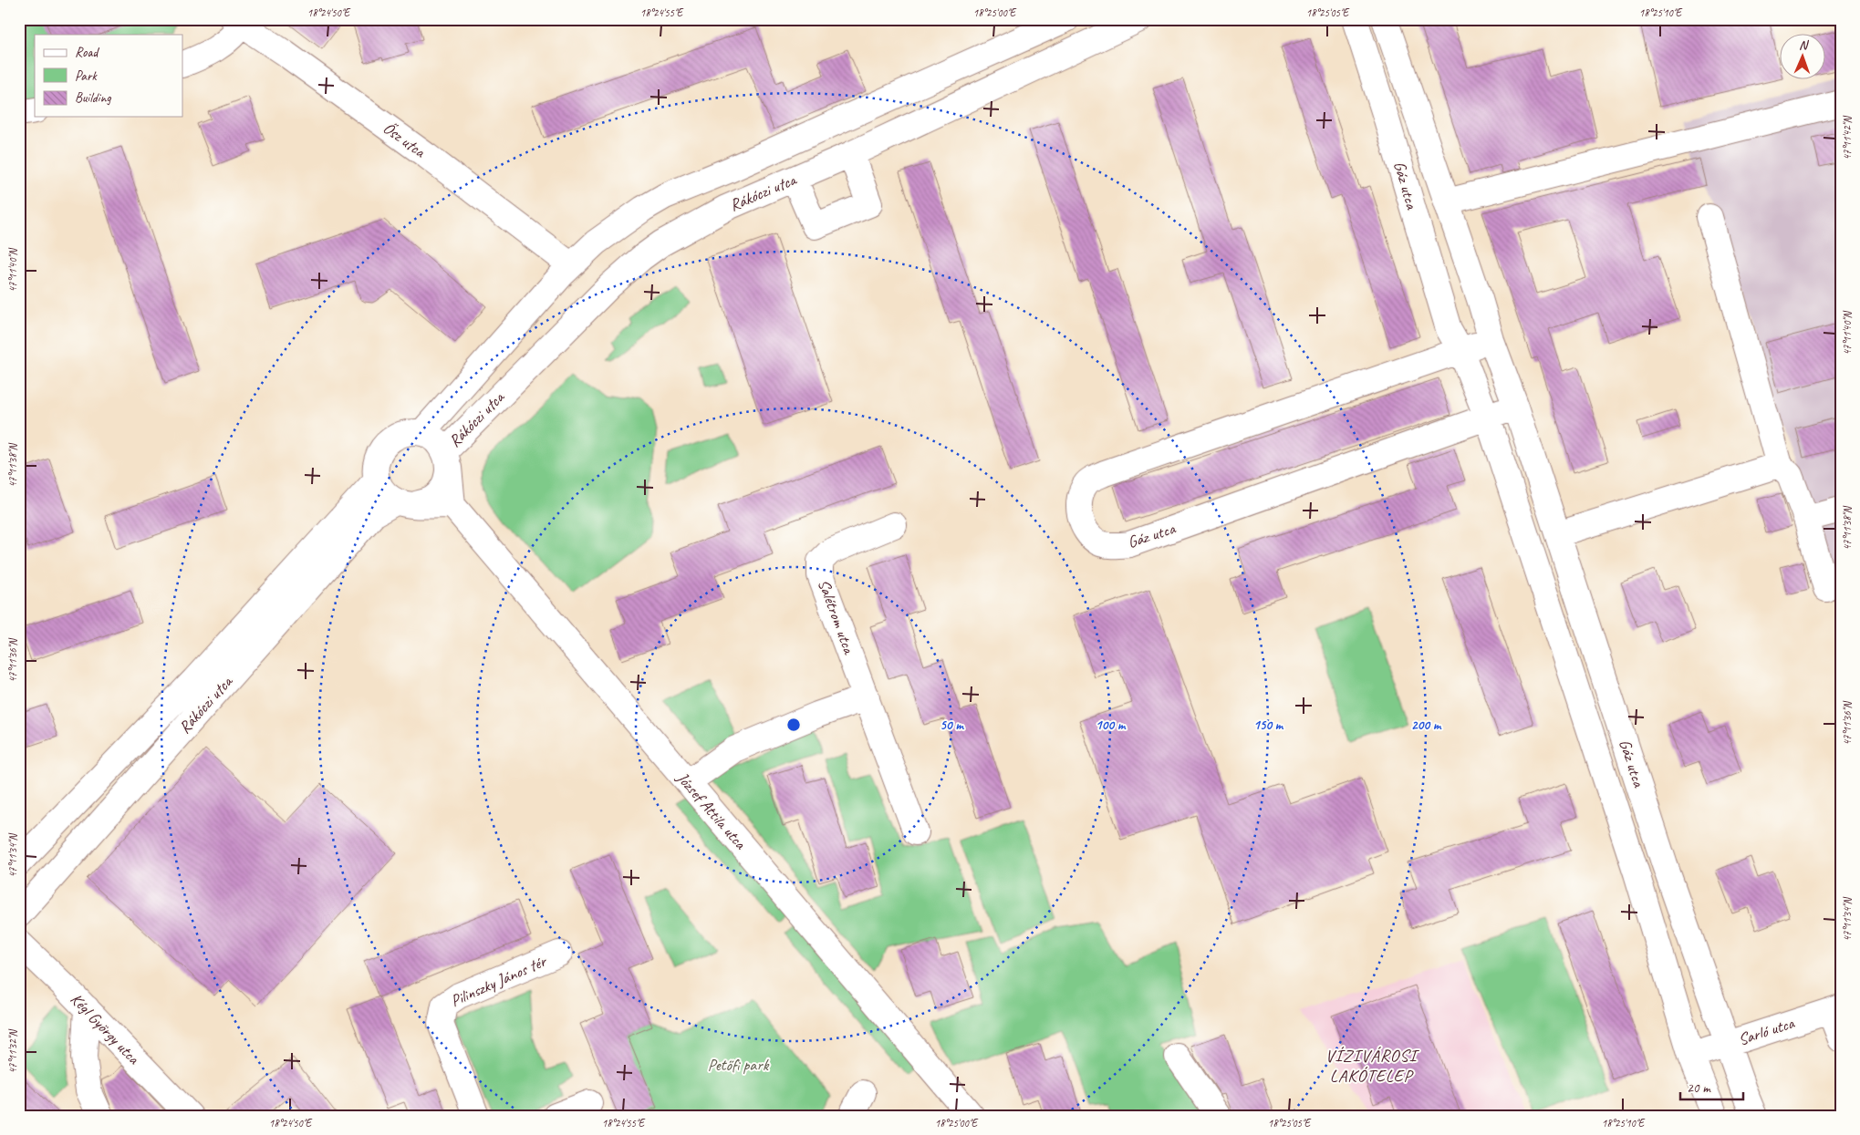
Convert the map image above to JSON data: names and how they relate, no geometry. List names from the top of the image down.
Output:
{
  "streets": {
    "street": [
      "Ősz utca",
      "Gáz utca",
      "Rákóczi utca",
      "Salétrom utca",
      "József Attila utca",
      "Pilinszky János tér",
      "Kégl György utca",
      "Sarló utca"
    ]
  },
  "crossings": [
    ["Ősz utca", "Rákóczi utca"],
    ["Gáz utca", "Sarló utca"]
  ],
  "districts": ["VÍZIVÁROSI LAKÓTELEP"],
  "parks": ["Petőfi park"],
  "legend": ["Road", "Park", "Building"],
  "scale_bar": "20 m",
  "north": "top",
  "coordinates": [
    "18°24'50\"E",
    "18°24'55\"E",
    "18°25'00\"E",
    "18°25'05\"E",
    "18°25'10\"E",
    "47°11'42\"N",
    "47°11'40\"N",
    "47°11'38\"N",
    "47°11'36\"N",
    "47°11'34\"N",
    "47°11'32\"N"
  ],
  "rings": [
    "50 m",
    "100 m",
    "150 m",
    "200 m"
  ]
}
